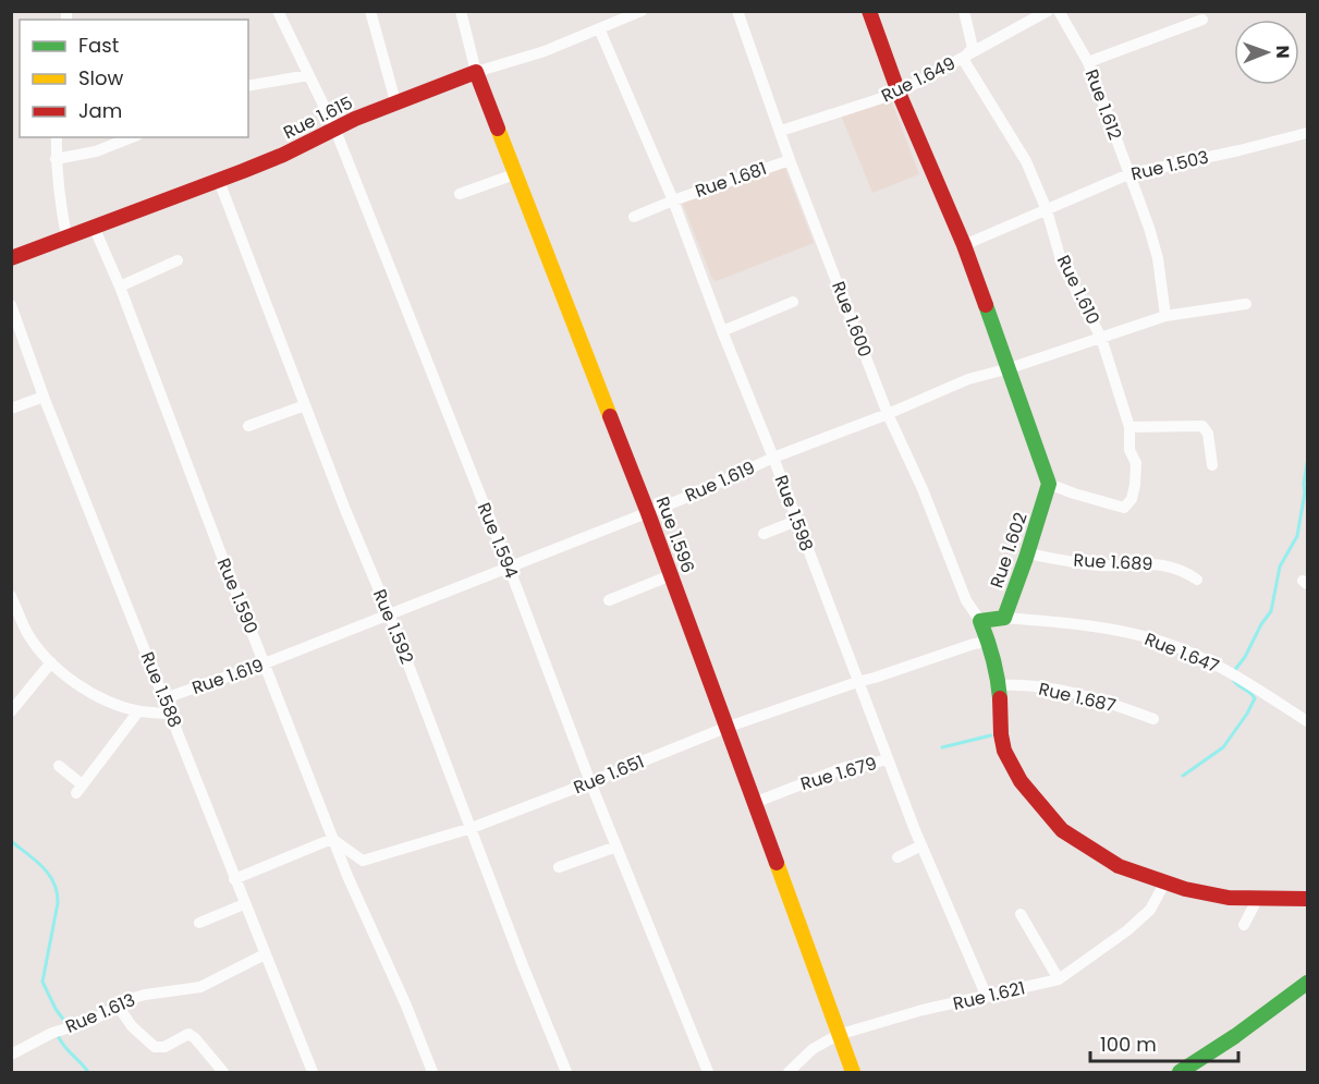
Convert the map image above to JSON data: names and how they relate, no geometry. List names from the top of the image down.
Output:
{
  "streets": {
    "street": [
      "Rue 1.649",
      "Rue 1.612",
      "Rue 1.615",
      "Rue 1.503",
      "Rue 1.681",
      "Rue 1.610",
      "Rue 1.600",
      "Rue 1.619",
      "Rue 1.598",
      "Rue 1.596",
      "Rue 1.594",
      "Rue 1.602",
      "Rue 1.689",
      "Rue 1.590",
      "Rue 1.592",
      "Rue 1.647",
      "Rue 1.588",
      "Rue 1.687",
      "Rue 1.679",
      "Rue 1.651",
      "Rue 1.621",
      "Rue 1.613"
    ]
  },
  "crossings": [
    ["Rue 1.649", "Rue 1.610"],
    ["Rue 1.649", "Rue 1.600"],
    ["Rue 1.612", "Rue 1.503"],
    ["Rue 1.612", "Rue 1.619"],
    ["Rue 1.615", "Rue 1.598"],
    ["Rue 1.615", "Rue 1.596"],
    ["Rue 1.615", "Rue 1.594"],
    ["Rue 1.615", "Rue 1.590"],
    ["Rue 1.615", "Rue 1.592"],
    ["Rue 1.503", "Rue 1.610"],
    ["Rue 1.681", "Rue 1.600"],
    ["Rue 1.681", "Rue 1.598"],
    ["Rue 1.610", "Rue 1.619"],
    ["Rue 1.610", "Rue 1.602"],
    ["Rue 1.600", "Rue 1.619"],
    ["Rue 1.619", "Rue 1.598"],
    ["Rue 1.619", "Rue 1.596"],
    ["Rue 1.619", "Rue 1.594"],
    ["Rue 1.619", "Rue 1.590"],
    ["Rue 1.619", "Rue 1.592"],
    ["Rue 1.619", "Rue 1.588"],
    ["Rue 1.598", "Rue 1.679"],
    ["Rue 1.598", "Rue 1.651"],
    ["Rue 1.598", "Rue 1.621"],
    ["Rue 1.596", "Rue 1.679"],
    ["Rue 1.596", "Rue 1.651"],
    ["Rue 1.596", "Rue 1.621"],
    ["Rue 1.594", "Rue 1.651"],
    ["Rue 1.602", "Rue 1.689"],
    ["Rue 1.602", "Rue 1.647"],
    ["Rue 1.590", "Rue 1.651"],
    ["Rue 1.592", "Rue 1.651"],
    ["Rue 1.588", "Rue 1.613"]
  ],
  "legend": ["Fast", "Slow", "Jam"],
  "scale_bar": "100 m",
  "north": "right"
}
